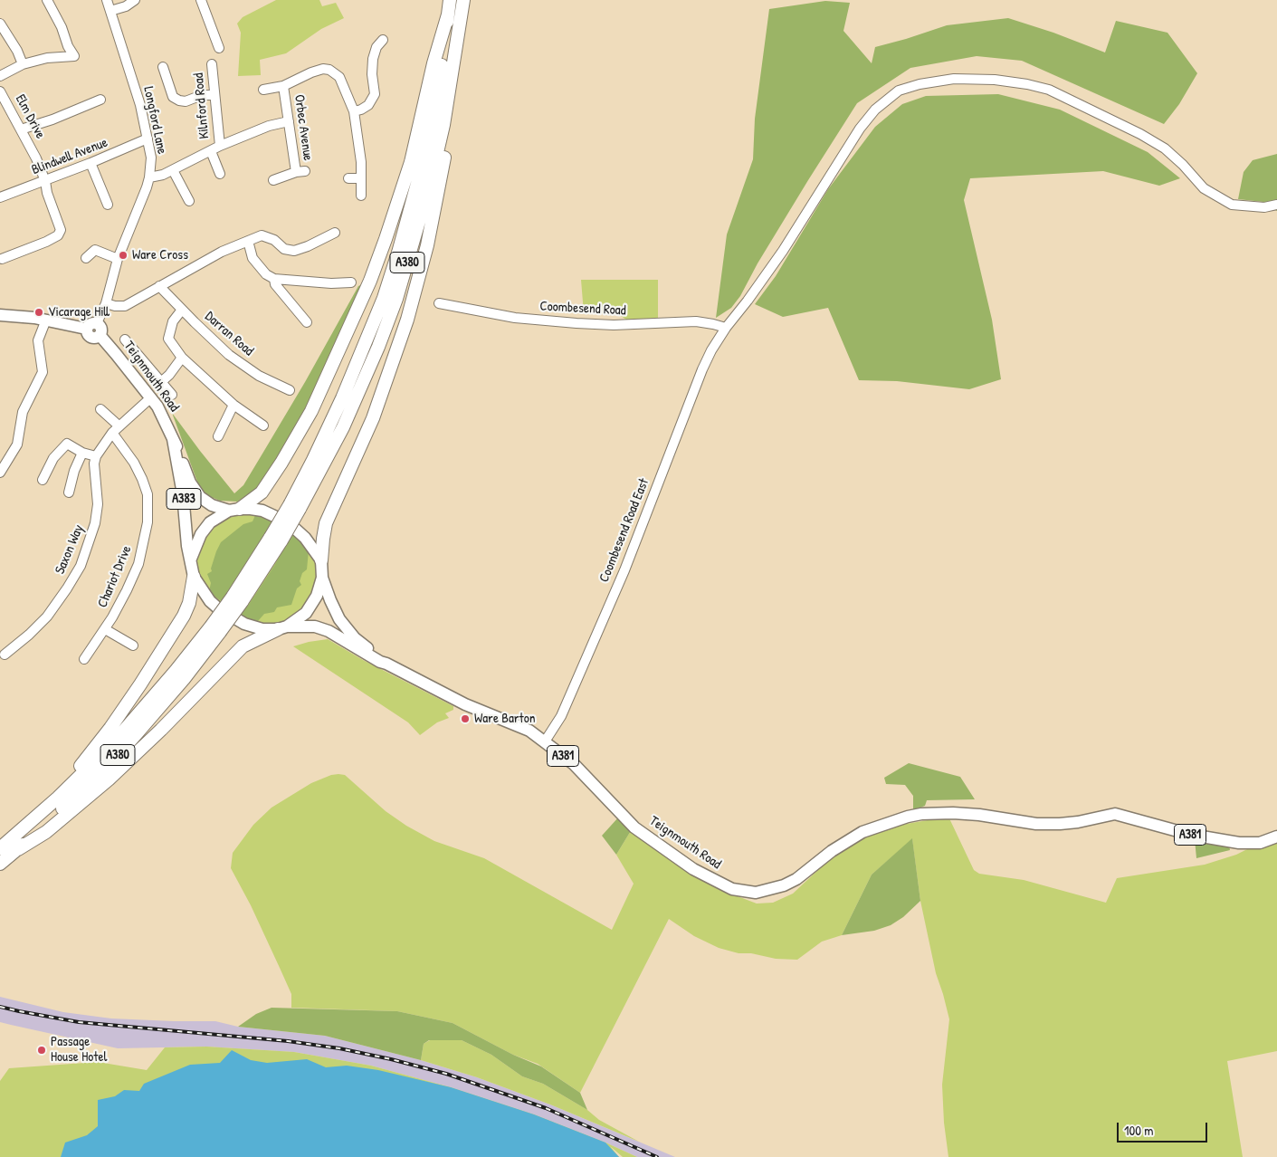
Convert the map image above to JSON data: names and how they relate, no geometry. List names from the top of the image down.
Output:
{
  "streets": {
    "highway": ["A380"],
    "main road": ["Teignmouth Road", "A383", "A381"],
    "street": [
      "Kilnford Road",
      "Elm Drive",
      "Longford Lane",
      "Orbec Avenue",
      "Blindwell Avenue",
      "Coombesend Road",
      "Darran Road",
      "Coombesend Road East",
      "Saxon Way",
      "Chariot Drive"
    ]
  },
  "crossings": [
    ["Elm Drive", "Blindwell Avenue"],
    ["Longford Lane", "Blindwell Avenue"],
    ["Longford Lane", "Teignmouth Road"],
    ["Longford Lane", "A383"],
    ["A380", "Teignmouth Road"],
    ["Coombesend Road", "Coombesend Road East"],
    ["Teignmouth Road", "A383"],
    ["Teignmouth Road", "Coombesend Road East"]
  ],
  "places": [
    "Ware Cross",
    "Vicarage Hill",
    "Ware Barton",
    "Passage House Hotel"
  ],
  "scale_bar": "100 m"
}
